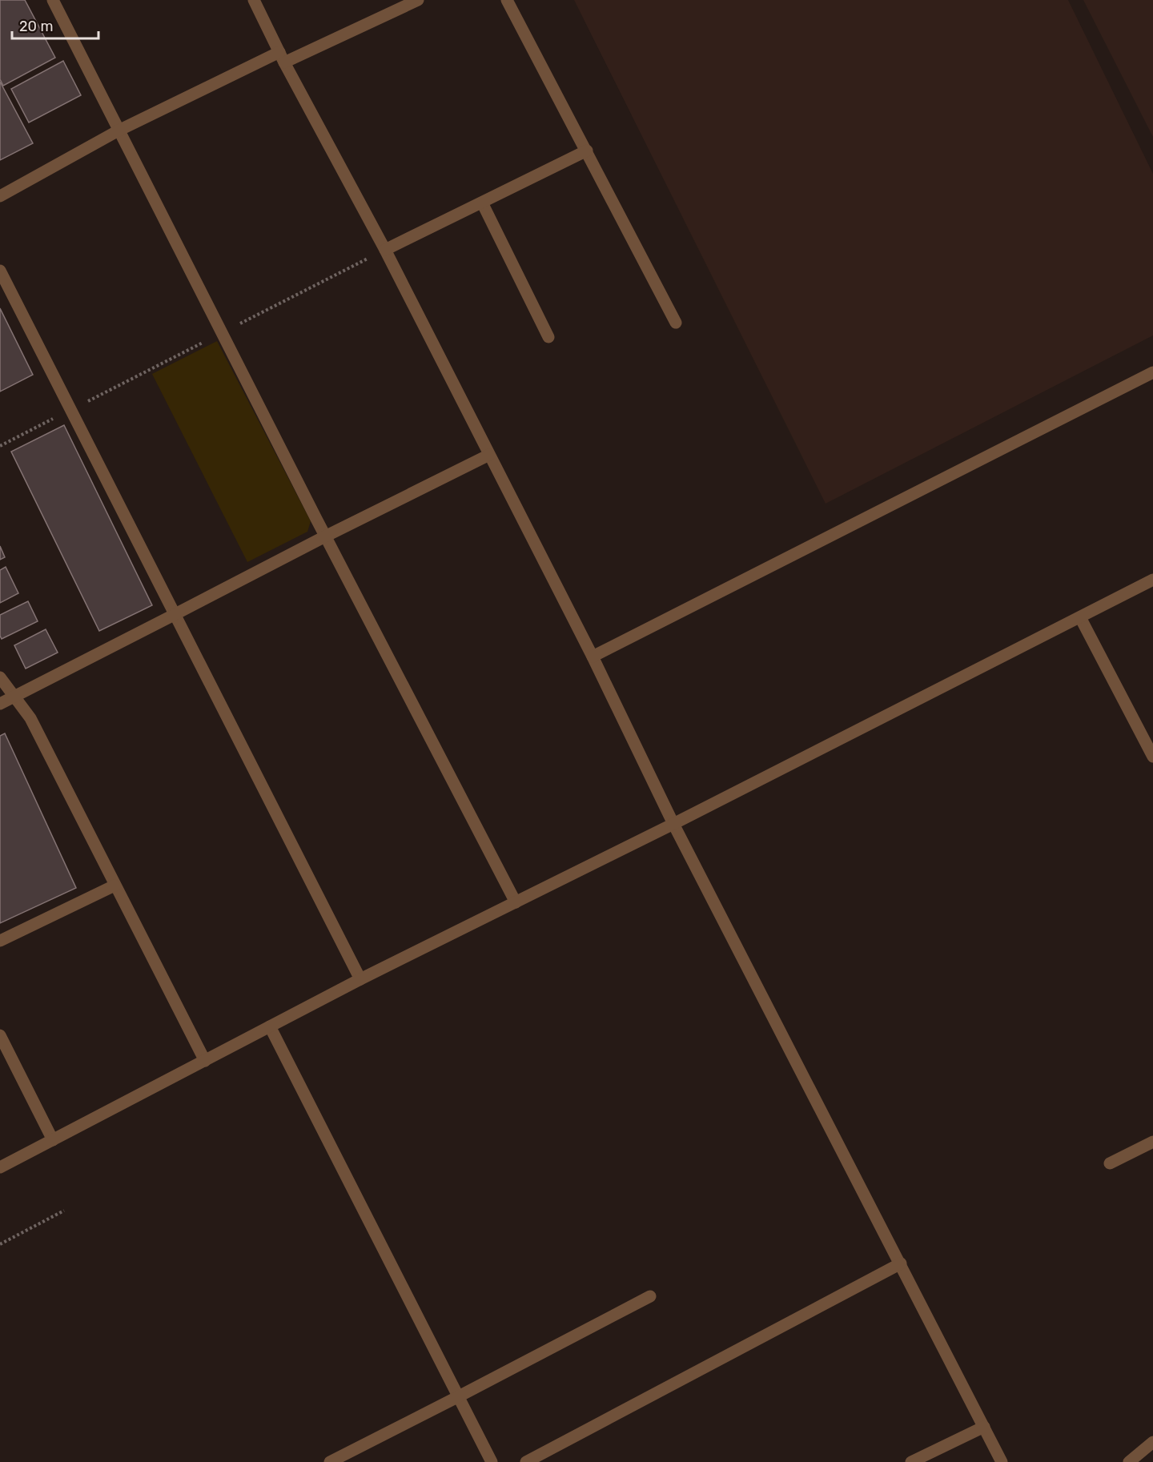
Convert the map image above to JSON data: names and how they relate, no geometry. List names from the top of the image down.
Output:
{
  "scale_bar": "20 m"
}
